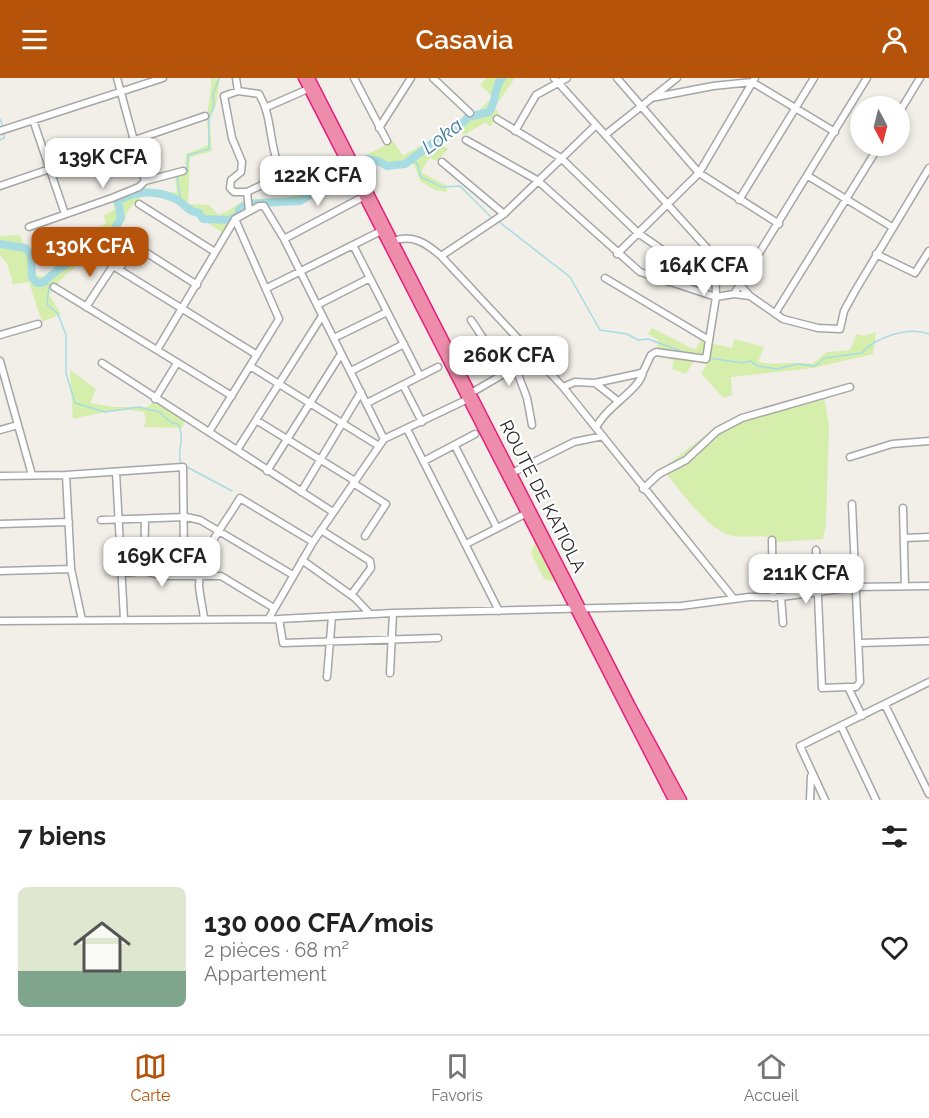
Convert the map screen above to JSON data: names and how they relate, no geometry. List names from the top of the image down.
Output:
{
  "streets": {
    "highway": ["ROUTE DE KATIOLA"]
  },
  "water": ["Loka"],
  "north": "bottom",
  "page": {
    "header": "Casavia",
    "price": [
      "139K CFA",
      "122K CFA",
      "130K CFA",
      "164K CFA",
      "260K CFA",
      "169K CFA",
      "211K CFA"
    ],
    "heading": "7 biens",
    "list": [
      {
        "name": "130 000 CFA/mois",
        "note": "2 pièces · 68 m² · Appartement"
      }
    ],
    "tabs": ["Carte", "Favoris", "Accueil"]
  }
}
